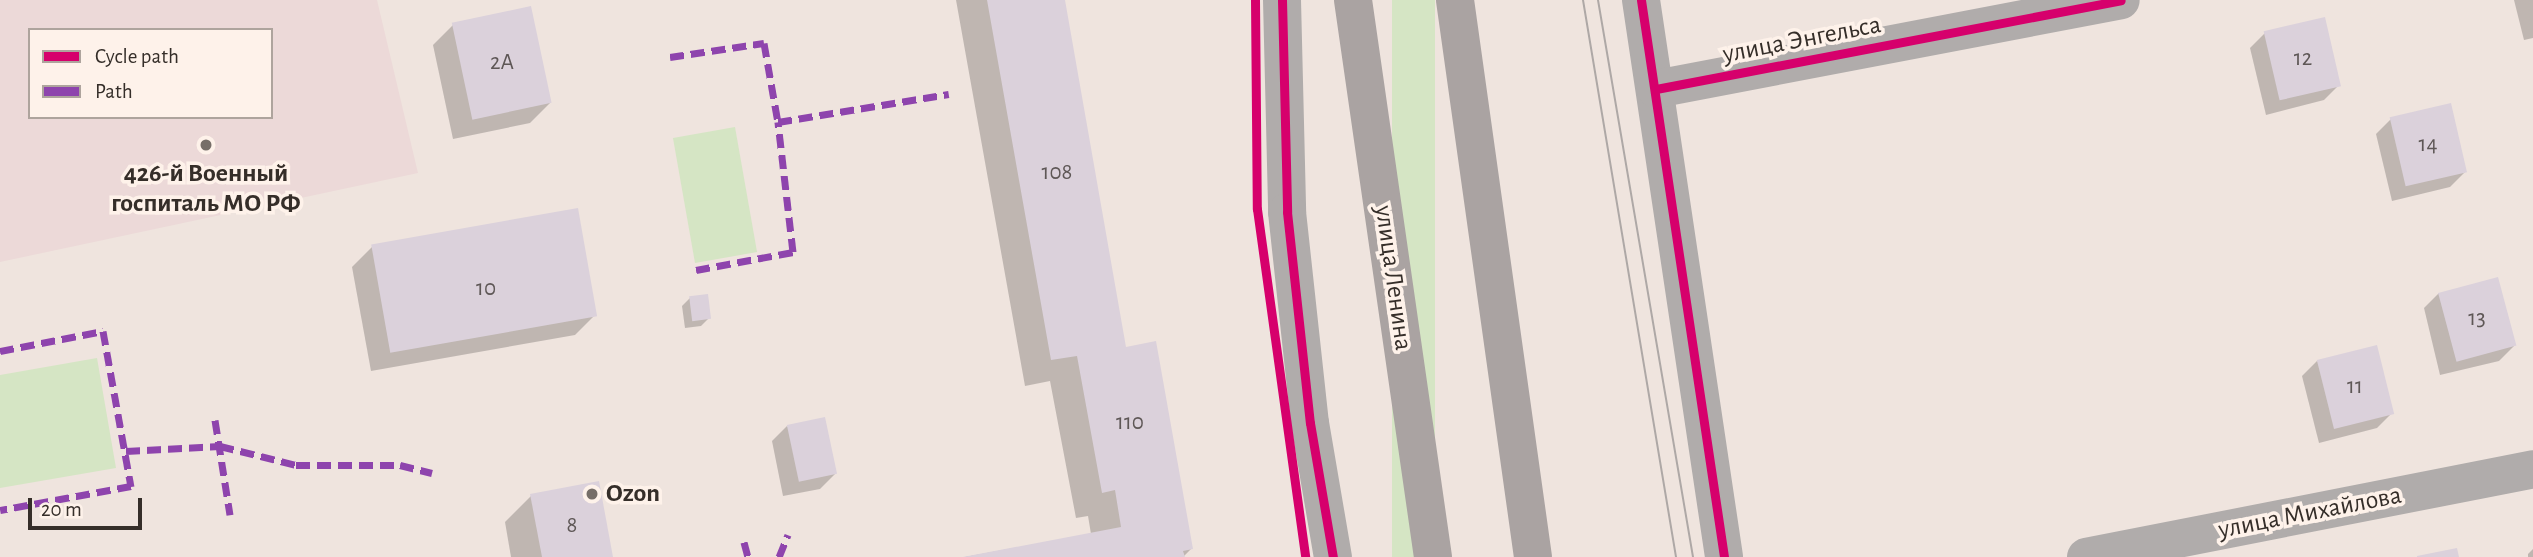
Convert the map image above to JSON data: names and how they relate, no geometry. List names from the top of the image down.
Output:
{
  "streets": {
    "main road": ["улица Ленина"],
    "street": ["улица Энгельса", "улица Михайлова"]
  },
  "places": ["426-й Военный госпиталь МО РФ", "Ozon"],
  "house_numbers": [
    "12",
    "2А",
    "14",
    "108",
    "10",
    "13",
    "11",
    "110",
    "8"
  ],
  "legend": ["Cycle path", "Path"],
  "scale_bar": "20 m"
}
